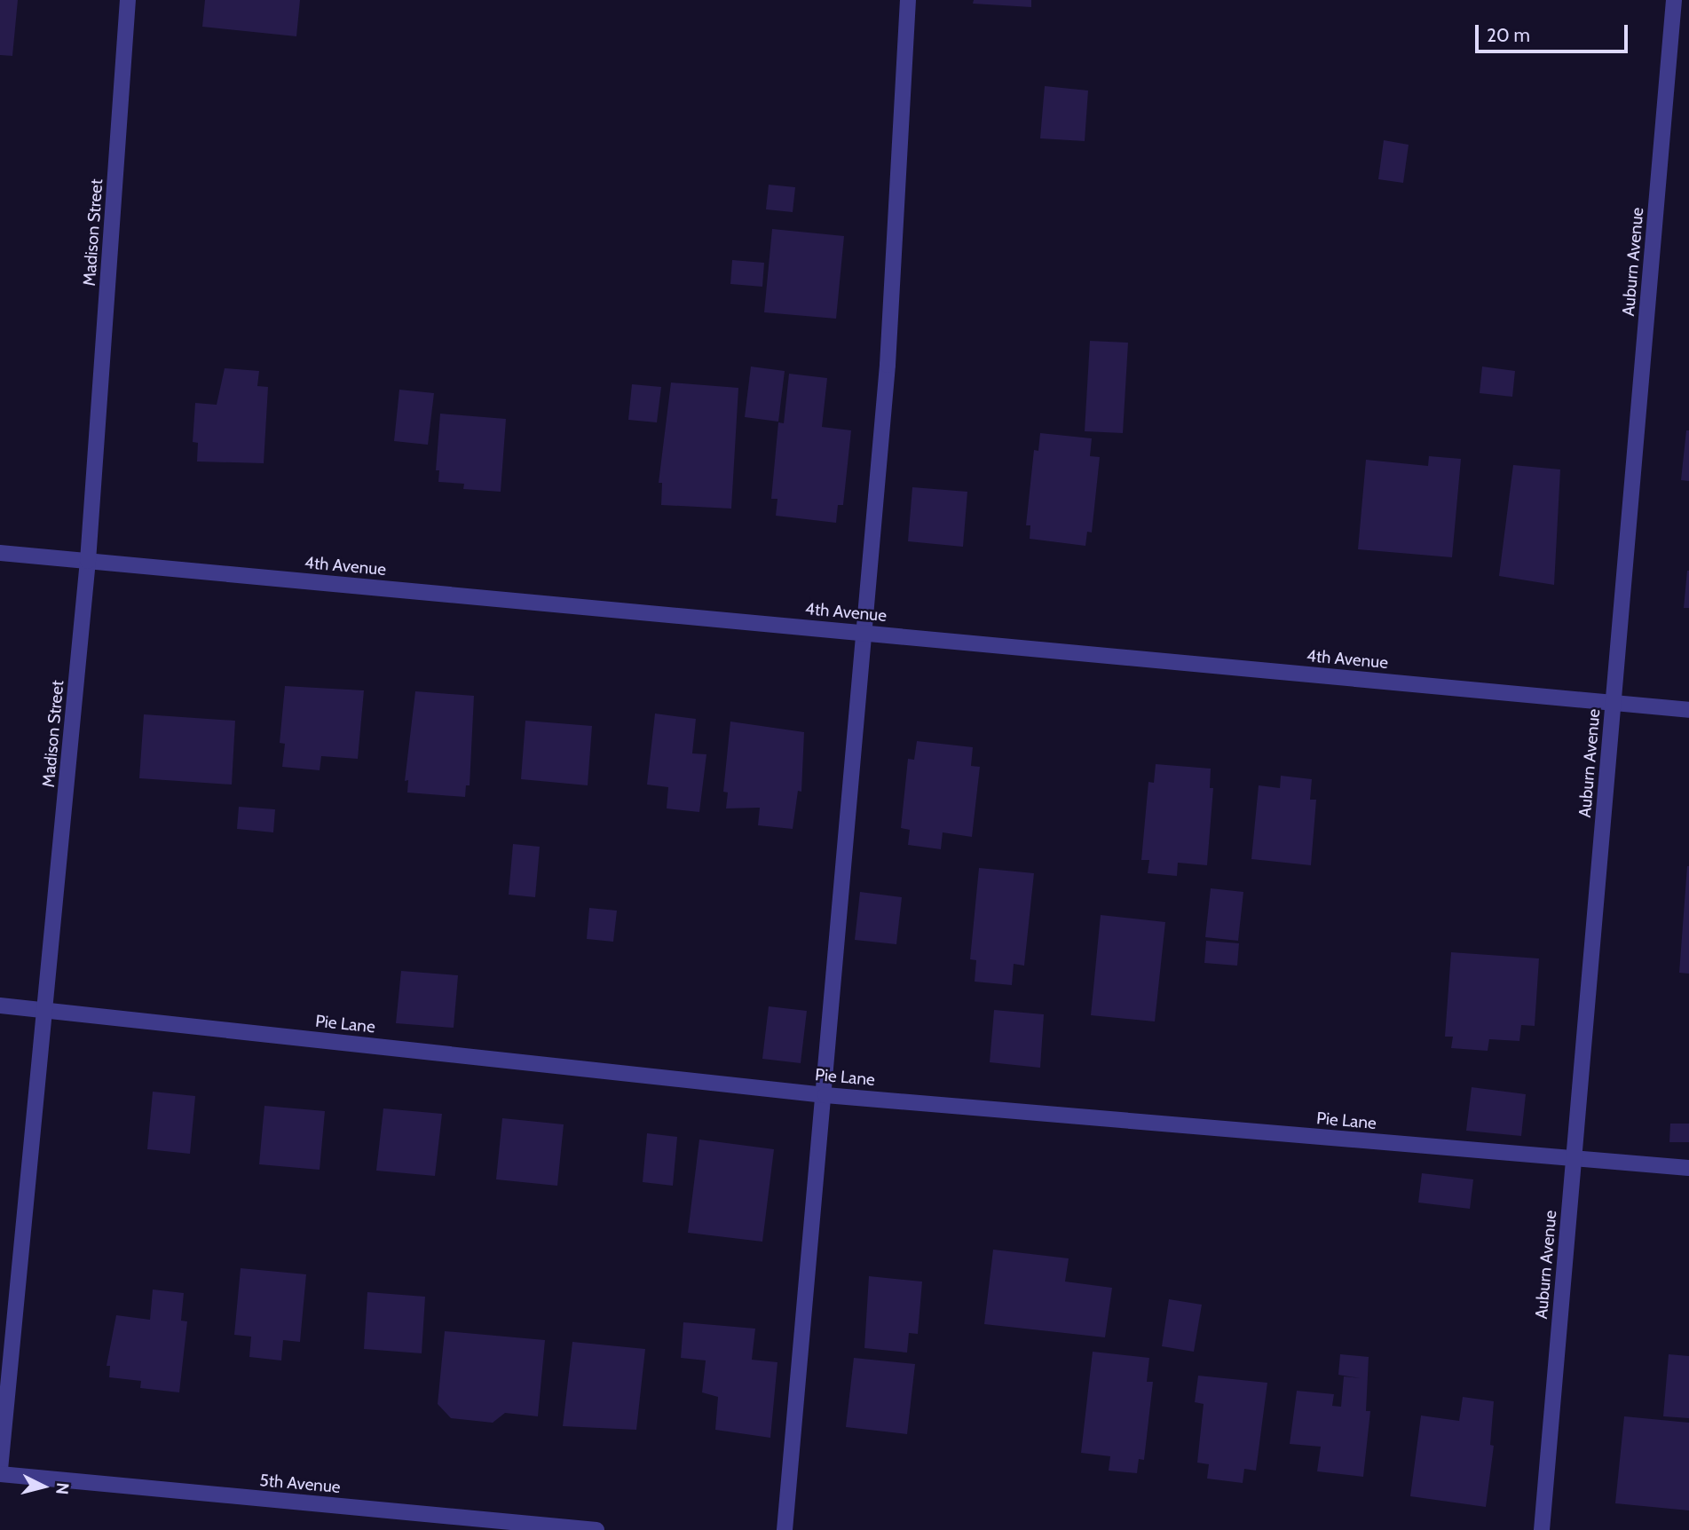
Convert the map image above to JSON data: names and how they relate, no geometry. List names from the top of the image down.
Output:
{
  "streets": {
    "street": [
      "Madison Street",
      "Auburn Avenue",
      "4th Avenue",
      "Pie Lane",
      "5th Avenue"
    ]
  },
  "crossings": [
    ["Madison Street", "4th Avenue"],
    ["Madison Street", "Pie Lane"],
    ["Auburn Avenue", "4th Avenue"],
    ["Auburn Avenue", "Pie Lane"]
  ],
  "scale_bar": "20 m",
  "north": "right"
}
